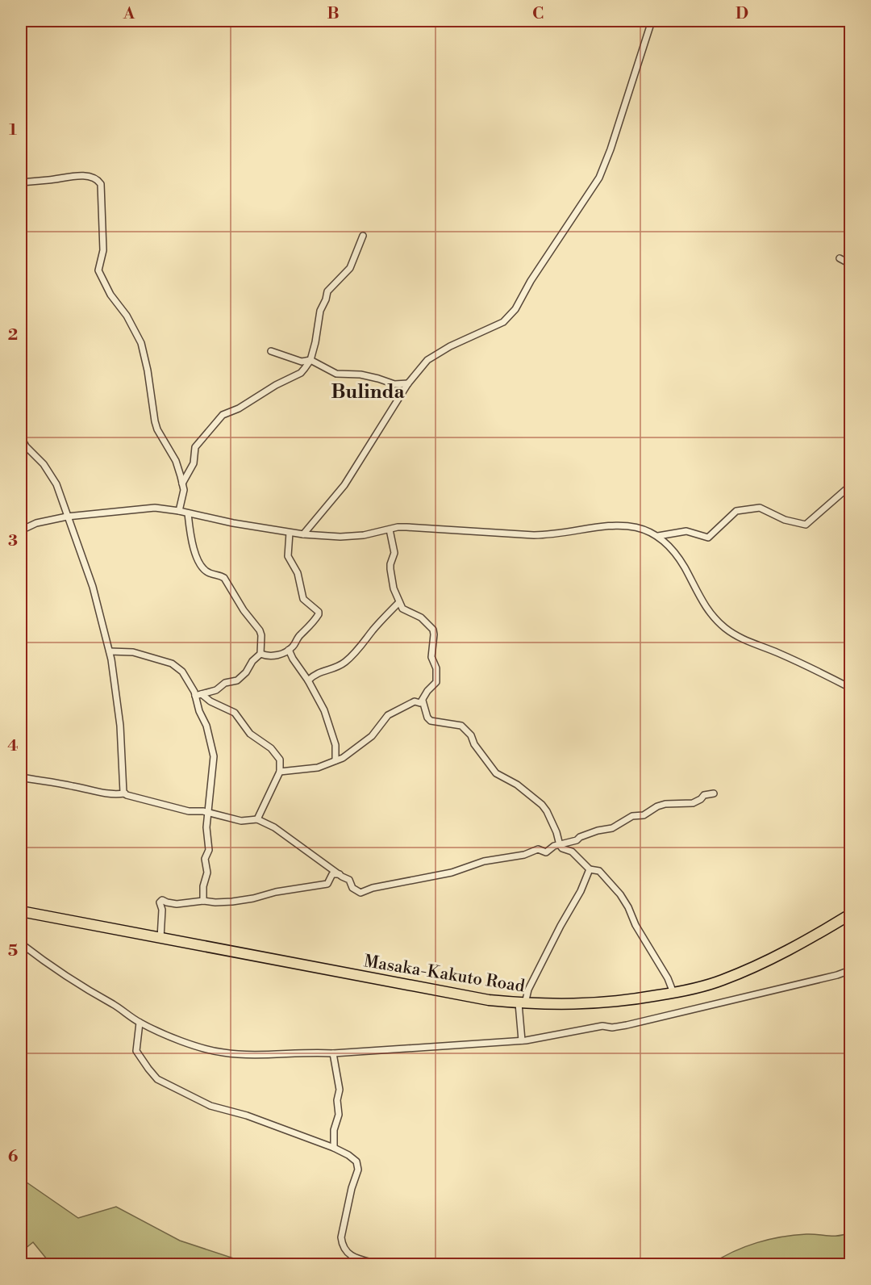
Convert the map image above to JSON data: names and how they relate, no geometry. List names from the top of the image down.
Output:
{
  "streets": {
    "highway": ["Masaka-Kakuto Road"]
  },
  "districts": ["Bulinda"],
  "grid": {
    "columns": [
      "A",
      "B",
      "C",
      "D"
    ],
    "rows": [
      "1",
      "2",
      "3",
      "4",
      "5",
      "6"
    ]
  }
}
